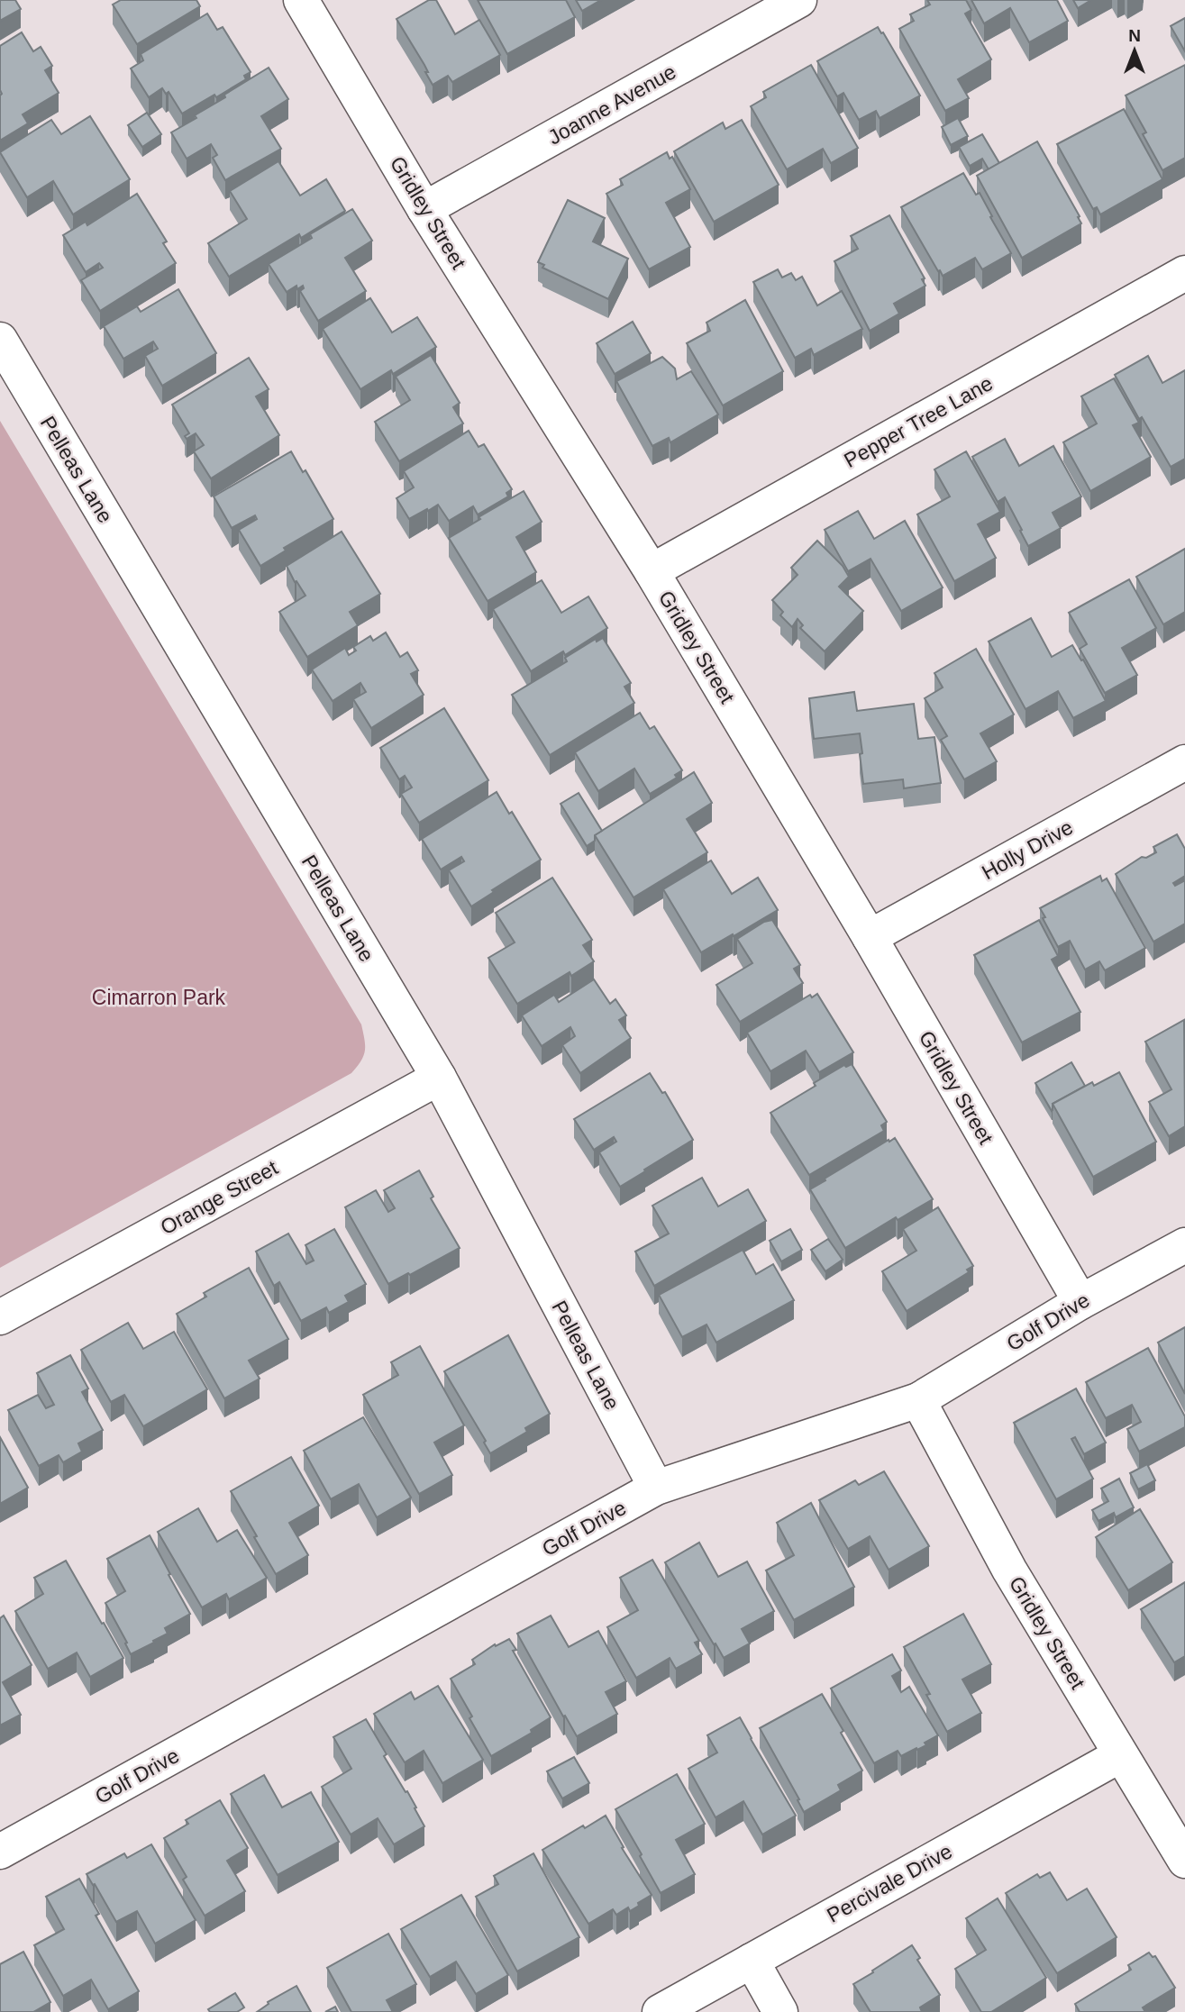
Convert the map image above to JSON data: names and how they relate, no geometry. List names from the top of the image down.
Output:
{
  "streets": {
    "street": [
      "Joanne Avenue",
      "Gridley Street",
      "Pepper Tree Lane",
      "Pelleas Lane",
      "Holly Drive",
      "Orange Street",
      "Golf Drive",
      "Percivale Drive"
    ]
  },
  "crossings": [
    ["Joanne Avenue", "Gridley Street"],
    ["Gridley Street", "Pepper Tree Lane"],
    ["Gridley Street", "Holly Drive"],
    ["Gridley Street", "Golf Drive"],
    ["Gridley Street", "Percivale Drive"],
    ["Pelleas Lane", "Orange Street"],
    ["Pelleas Lane", "Golf Drive"]
  ],
  "parks": ["Cimarron Park"],
  "north": "top"
}
